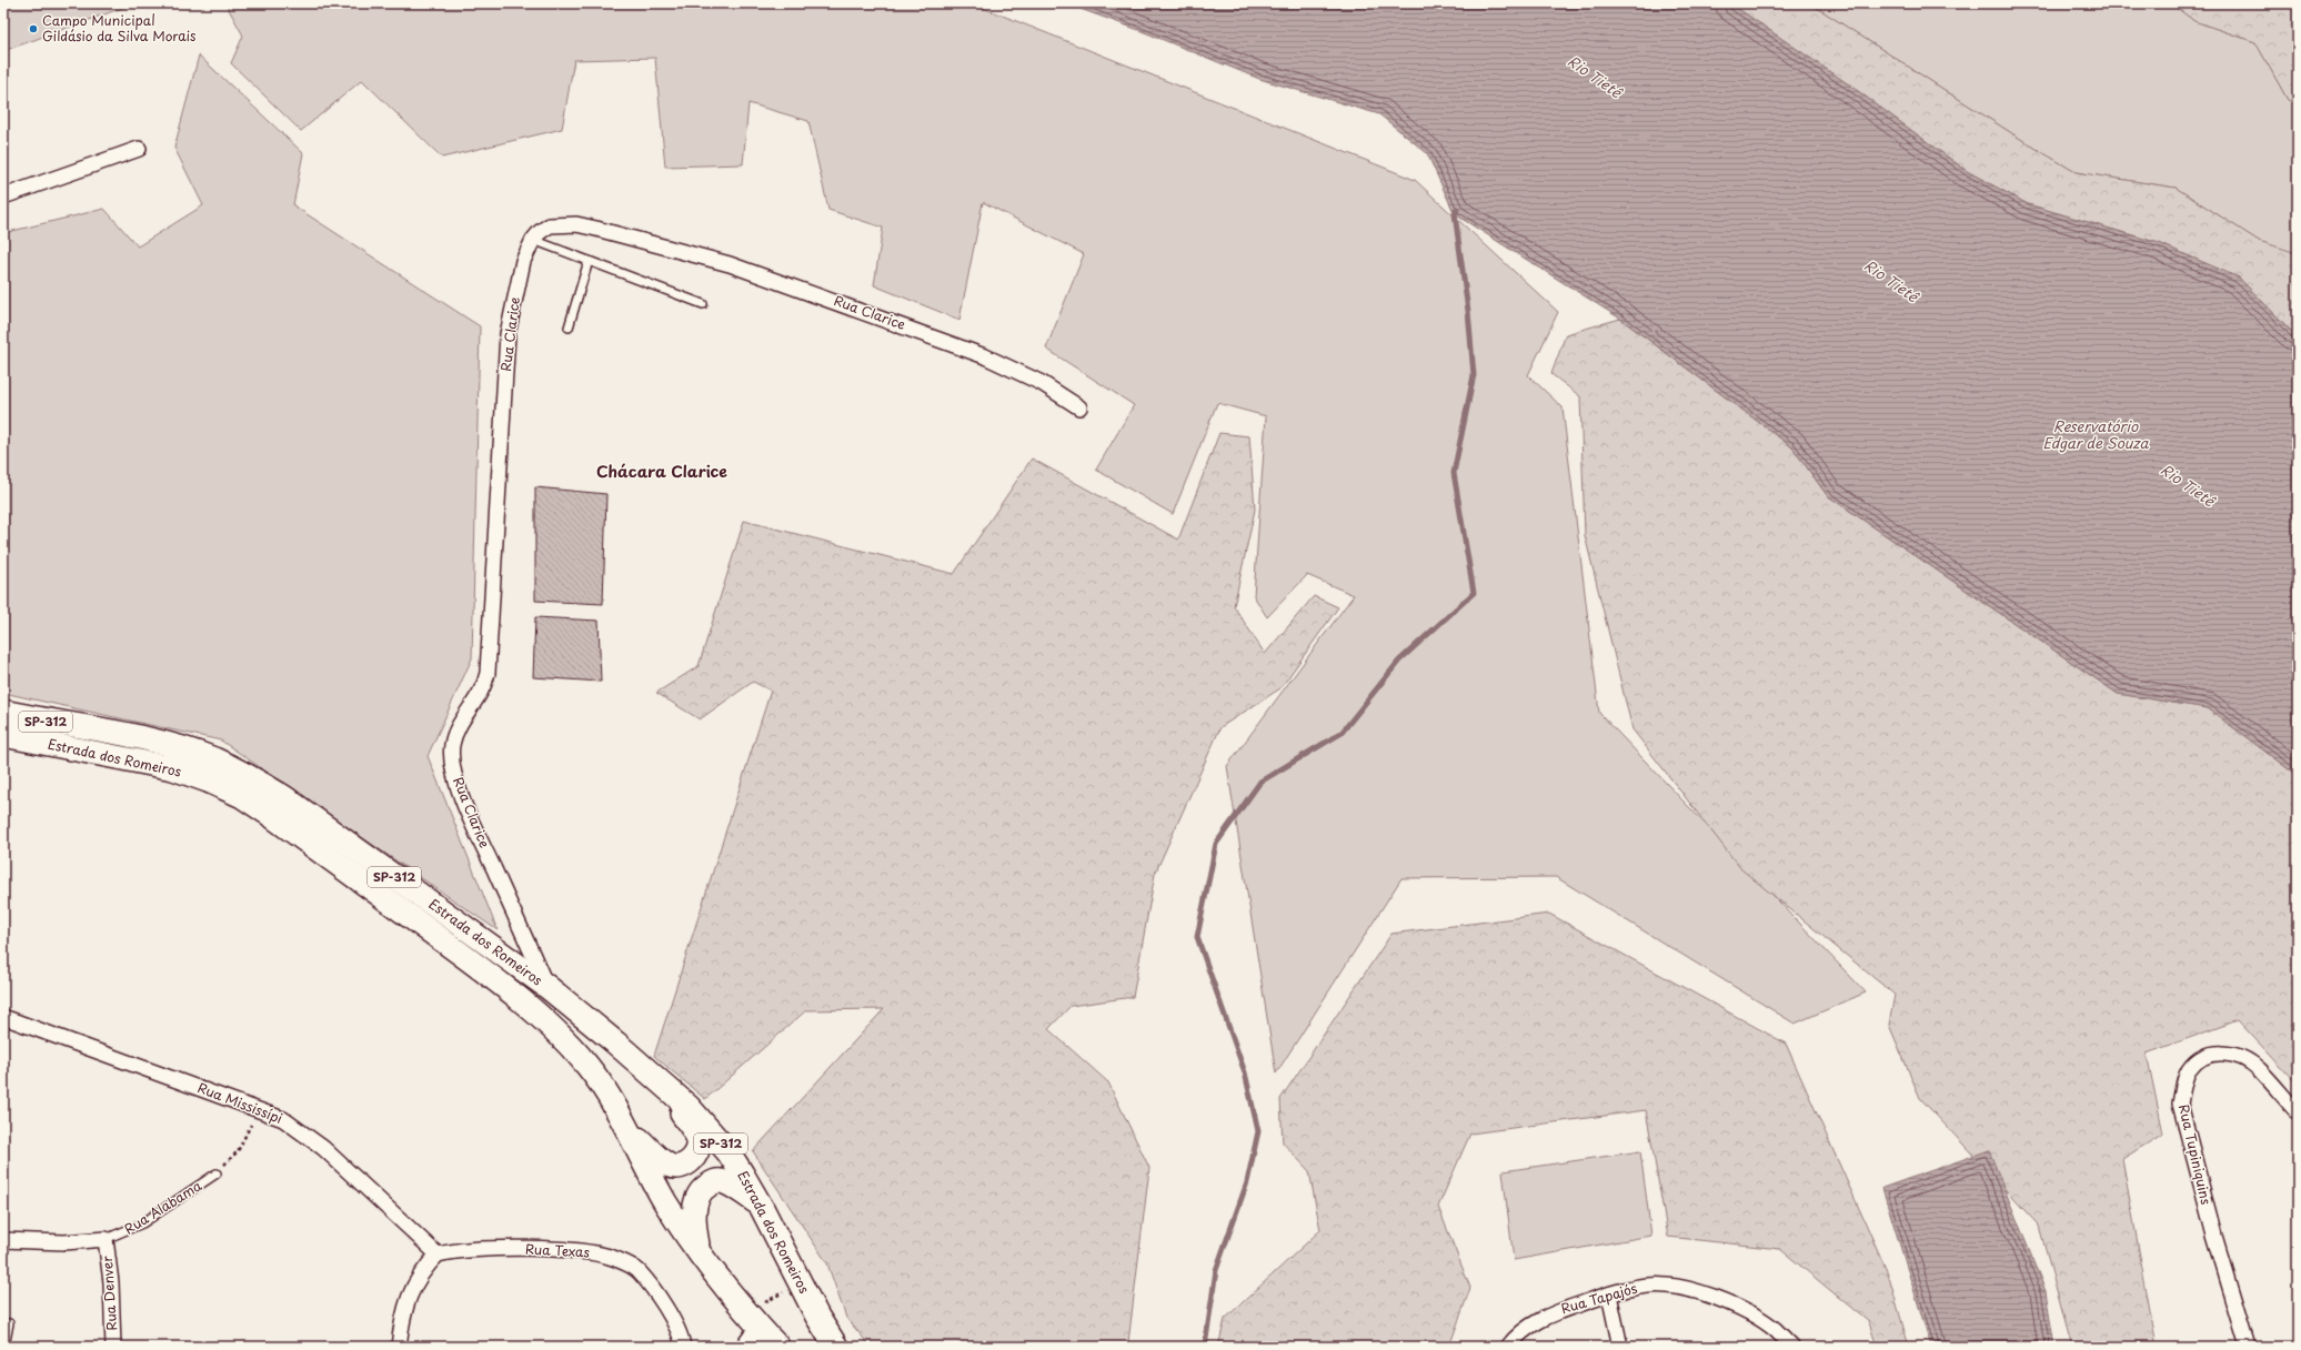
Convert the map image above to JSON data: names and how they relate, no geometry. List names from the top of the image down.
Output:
{
  "streets": {
    "main road": ["SP-312", "Estrada dos Romeiros"],
    "street": [
      "Rua Clarice",
      "Rua Mississípi",
      "Rua Tupiniquins",
      "Rua Alabama",
      "Rua Texas",
      "Rua Denver",
      "Rua Tapajós"
    ]
  },
  "crossings": [
    ["Rua Clarice", "Estrada dos Romeiros"],
    ["Rua Mississípi", "Rua Alabama"],
    ["Rua Mississípi", "Rua Texas"],
    ["Rua Alabama", "Rua Denver"]
  ],
  "districts": ["Chácara Clarice"],
  "water": ["Rio Tietê", "Reservatório Edgar de Souza"],
  "places": ["Campo Municipal Gildásio da Silva Morais"]
}
